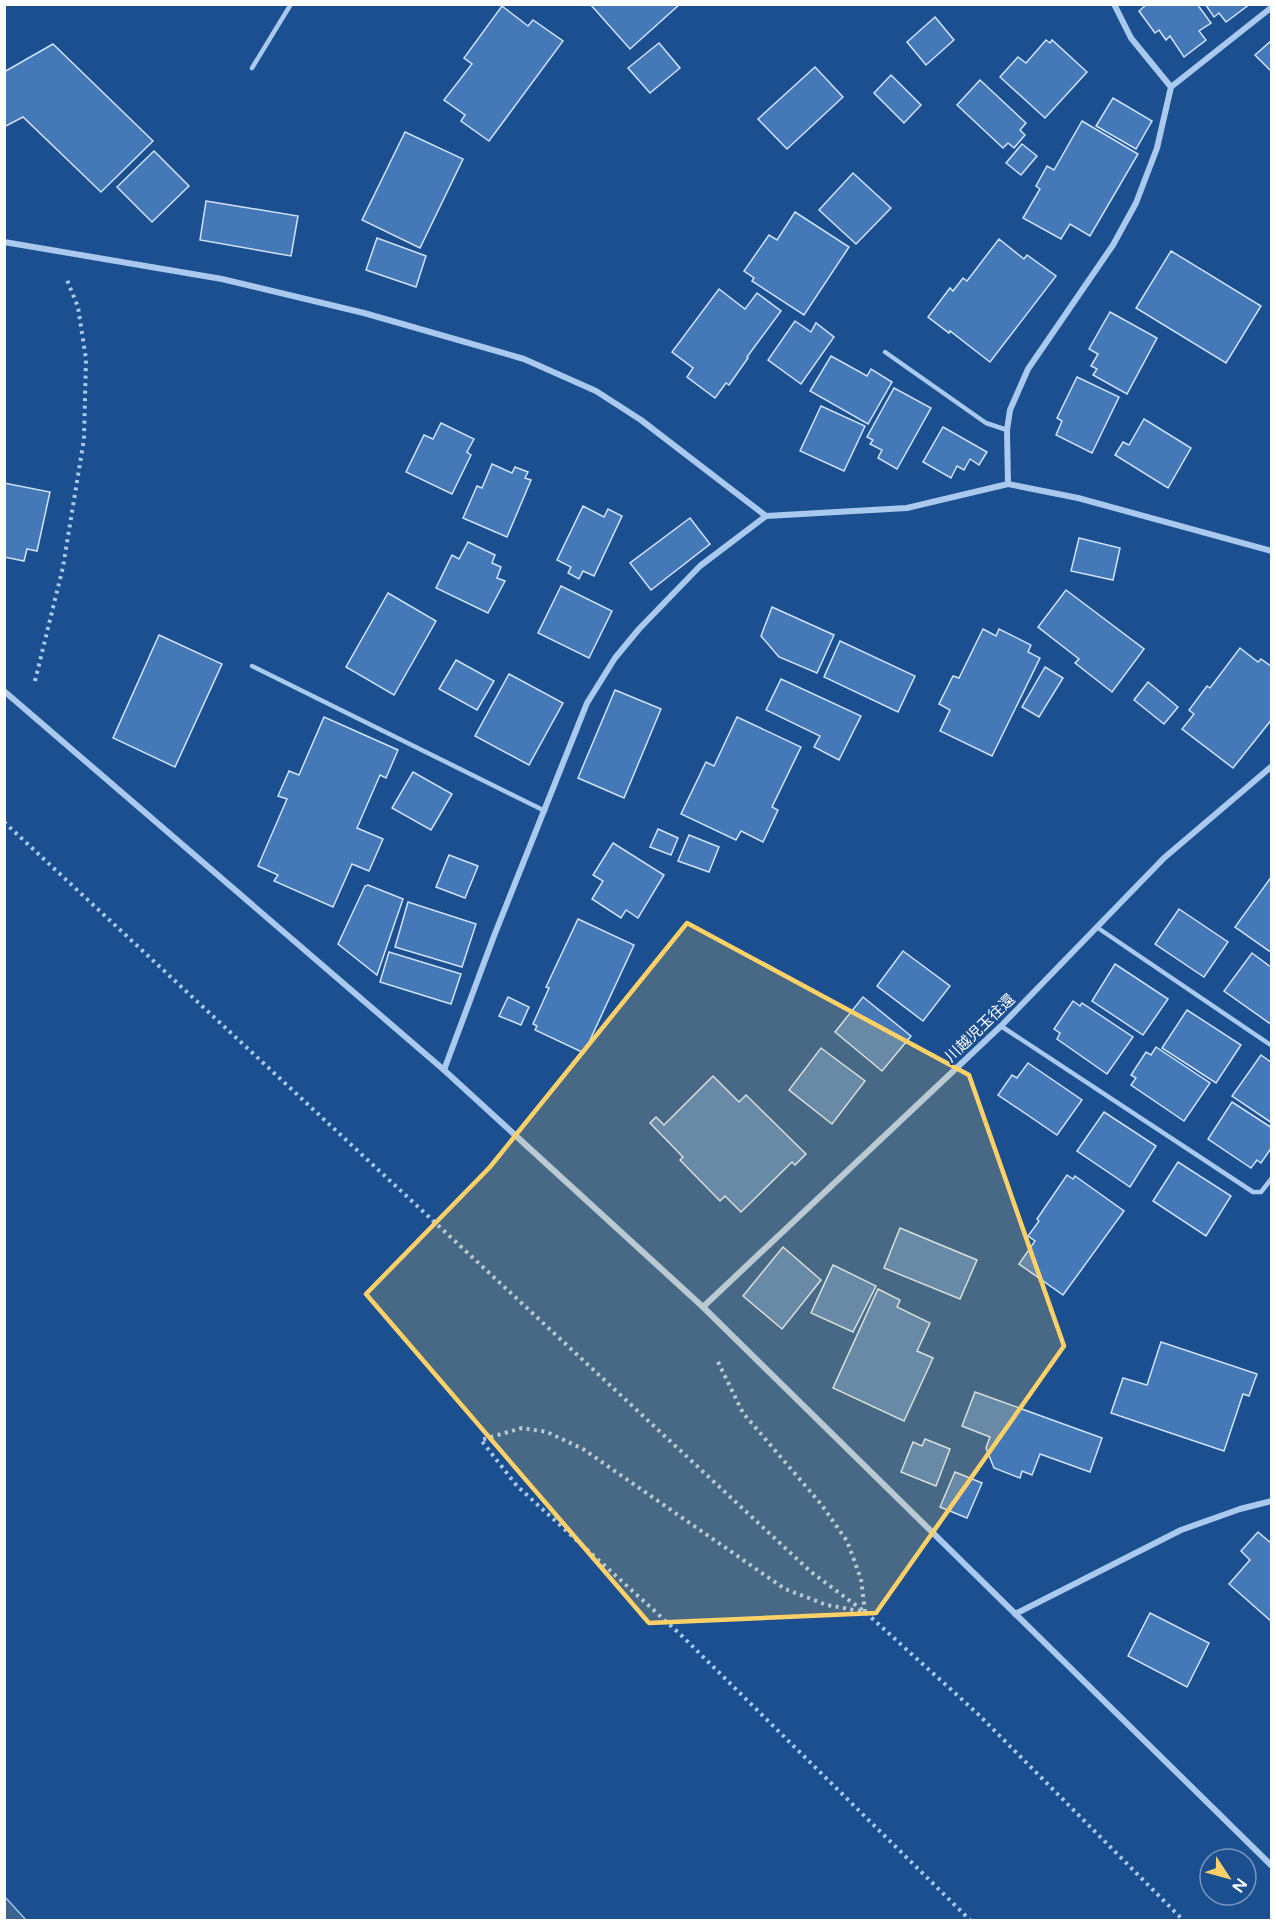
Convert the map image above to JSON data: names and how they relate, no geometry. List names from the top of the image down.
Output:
{
  "streets": {
    "street": ["川越児玉往還"]
  },
  "north": "bottom right"
}
